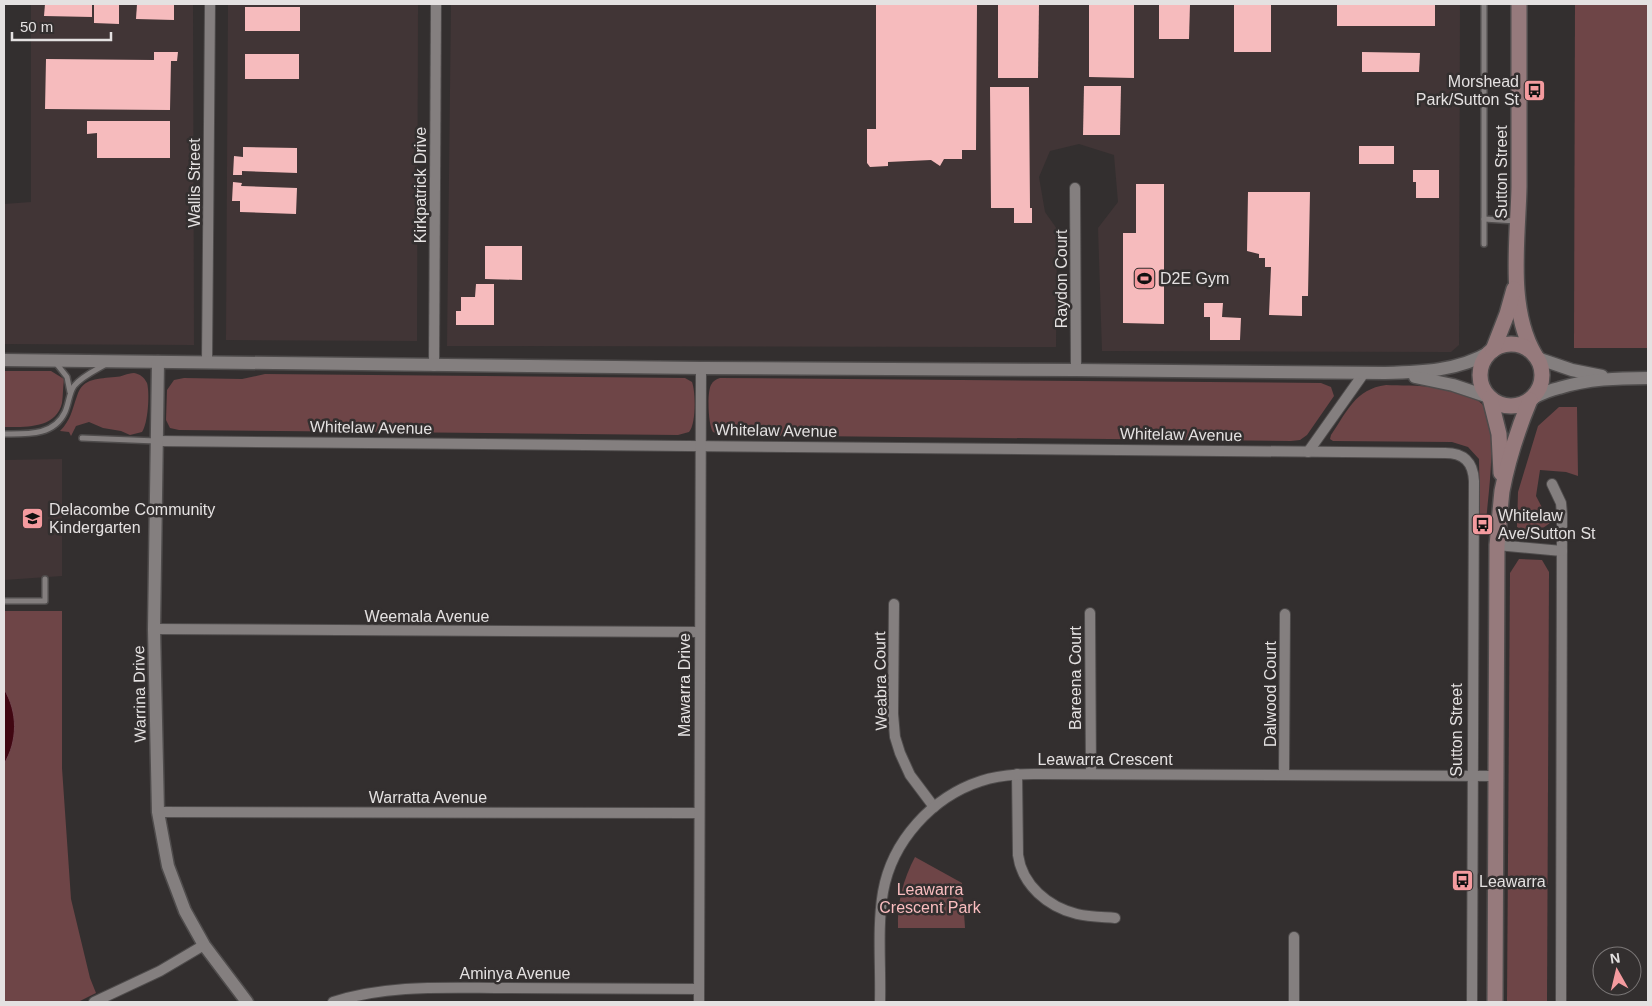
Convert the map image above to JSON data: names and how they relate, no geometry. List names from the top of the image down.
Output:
{
  "streets": {
    "main road": ["Sutton Street"],
    "street": [
      "Wallis Street",
      "Kirkpatrick Drive",
      "Raydon Court",
      "Whitelaw Avenue",
      "Weemala Avenue",
      "Bareena Court",
      "Weabra Court",
      "Mawarra Drive",
      "Warrina Drive",
      "Dalwood Court",
      "Leawarra Crescent",
      "Warratta Avenue",
      "Aminya Avenue"
    ]
  },
  "crossings": [
    ["Sutton Street", "Whitelaw Avenue"],
    ["Sutton Street", "Leawarra Crescent"],
    ["Whitelaw Avenue", "Mawarra Drive"],
    ["Whitelaw Avenue", "Warrina Drive"],
    ["Weemala Avenue", "Mawarra Drive"],
    ["Weemala Avenue", "Warrina Drive"],
    ["Bareena Court", "Leawarra Crescent"],
    ["Weabra Court", "Leawarra Crescent"],
    ["Mawarra Drive", "Warratta Avenue"],
    ["Mawarra Drive", "Aminya Avenue"],
    ["Warrina Drive", "Warratta Avenue"],
    ["Dalwood Court", "Leawarra Crescent"]
  ],
  "parks": ["Leawarra Crescent Park"],
  "places": {
    "bus stop": ["Morshead Park/Sutton St", "Whitelaw Ave/Sutton St", "Leawarra"],
    "sports": ["D2E Gym"],
    "school or university": ["Delacombe Community Kindergarten"]
  },
  "scale_bar": "50 m",
  "north": "top"
}
